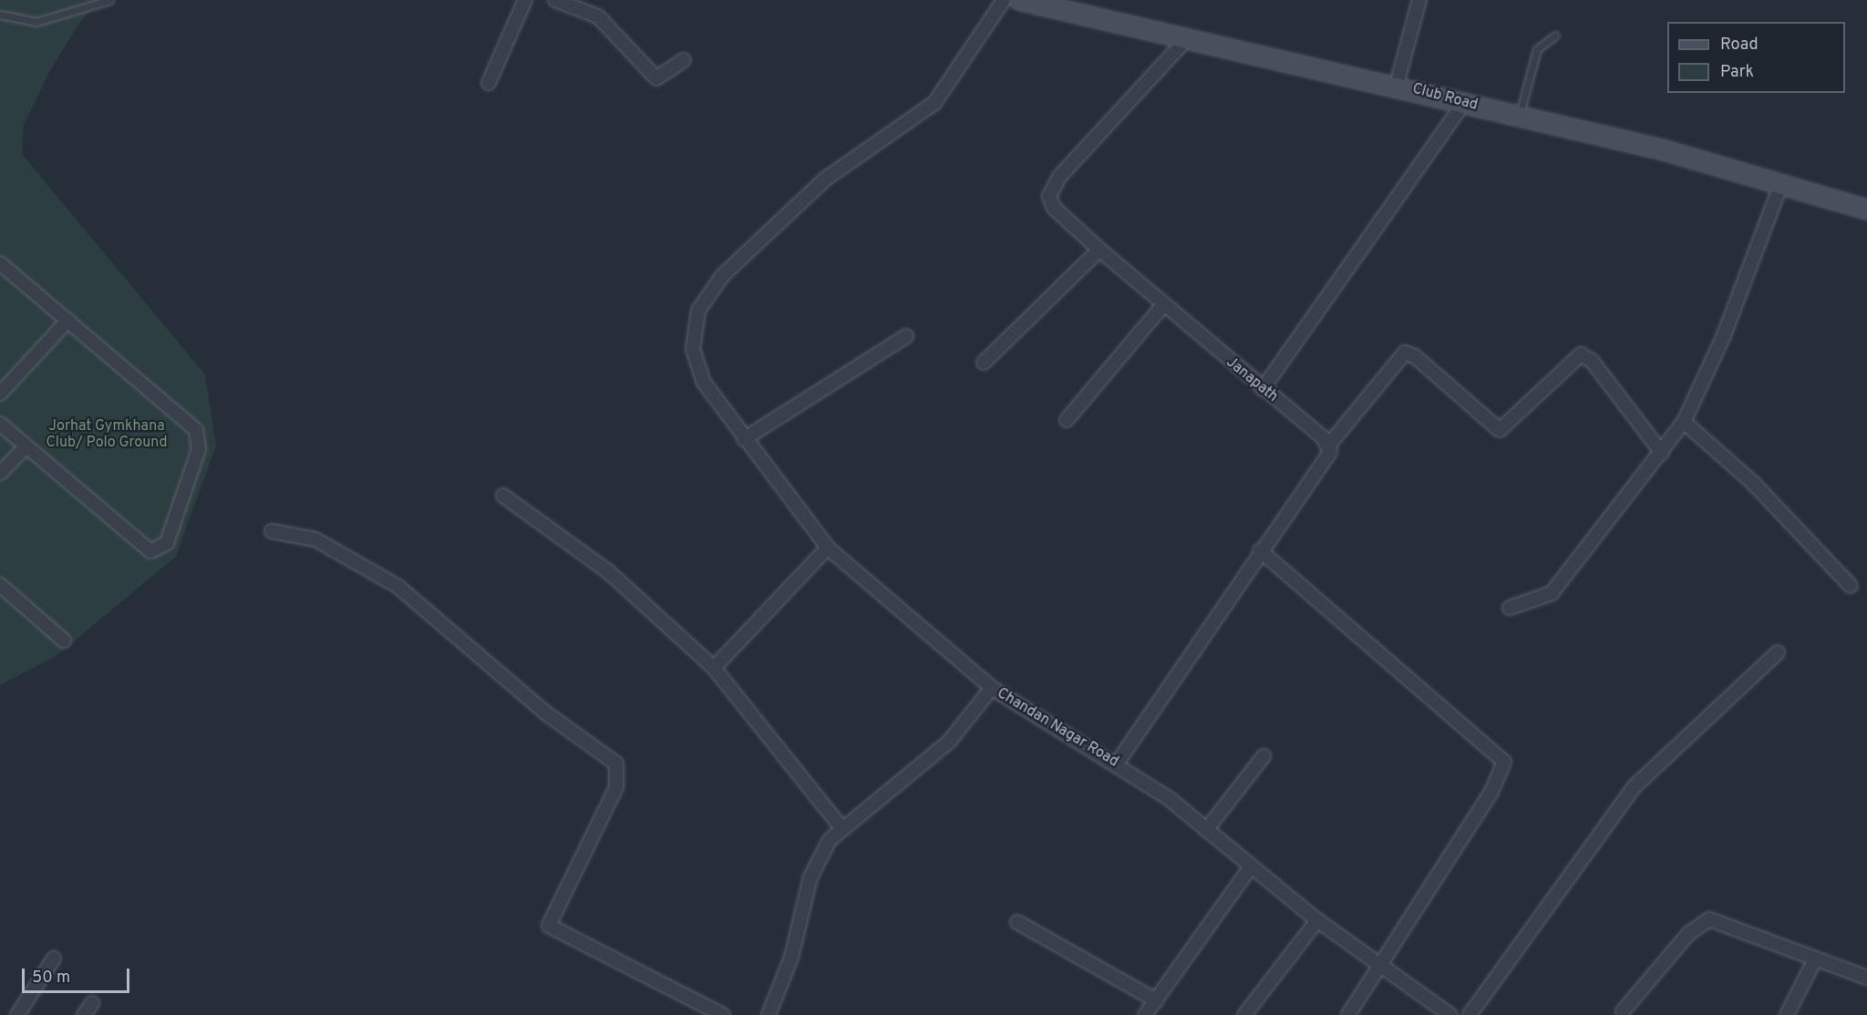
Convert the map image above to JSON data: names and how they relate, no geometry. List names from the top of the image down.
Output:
{
  "streets": {
    "street": ["Club Road", "Janapath", "Chandan Nagar Road"]
  },
  "crossings": [
    ["Club Road", "Janapath"]
  ],
  "parks": ["Jorhat Gymkhana Club/ Polo Ground"],
  "legend": ["Road", "Park"],
  "scale_bar": "50 m"
}
